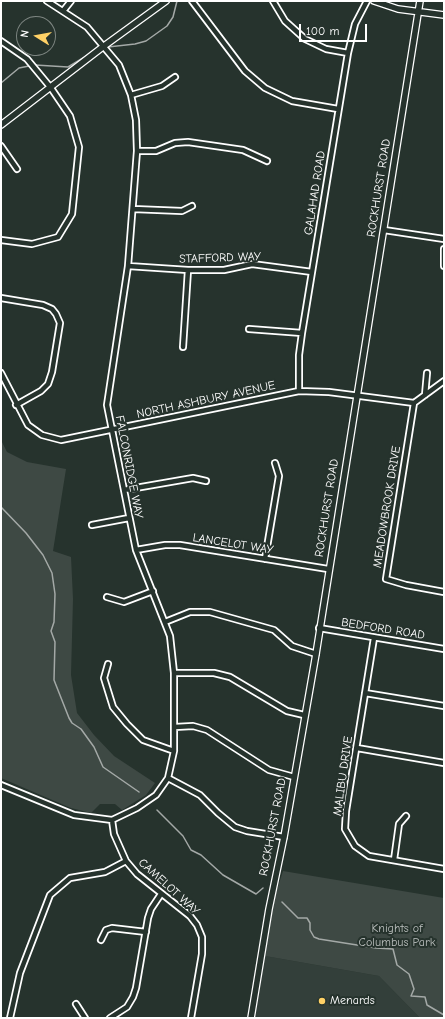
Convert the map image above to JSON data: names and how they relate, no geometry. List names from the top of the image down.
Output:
{
  "streets": {
    "street": [
      "ROCKHURST ROAD",
      "GALAHAD ROAD",
      "STAFFORD WAY",
      "NORTH ASHBURY AVENUE",
      "FALCONRIDGE WAY",
      "MEADOWBROOK DRIVE",
      "LANCELOT WAY",
      "BEDFORD ROAD",
      "MALIBU DRIVE",
      "CAMELOT WAY"
    ]
  },
  "crossings": [
    ["ROCKHURST ROAD", "NORTH ASHBURY AVENUE"],
    ["ROCKHURST ROAD", "LANCELOT WAY"],
    ["ROCKHURST ROAD", "BEDFORD ROAD"],
    ["GALAHAD ROAD", "STAFFORD WAY"],
    ["GALAHAD ROAD", "NORTH ASHBURY AVENUE"],
    ["STAFFORD WAY", "FALCONRIDGE WAY"],
    ["NORTH ASHBURY AVENUE", "FALCONRIDGE WAY"],
    ["NORTH ASHBURY AVENUE", "MEADOWBROOK DRIVE"],
    ["FALCONRIDGE WAY", "LANCELOT WAY"],
    ["FALCONRIDGE WAY", "CAMELOT WAY"],
    ["BEDFORD ROAD", "MALIBU DRIVE"]
  ],
  "parks": ["Knights of Columbus Park"],
  "places": ["Menards"],
  "scale_bar": "100 m",
  "north": "left"
}
